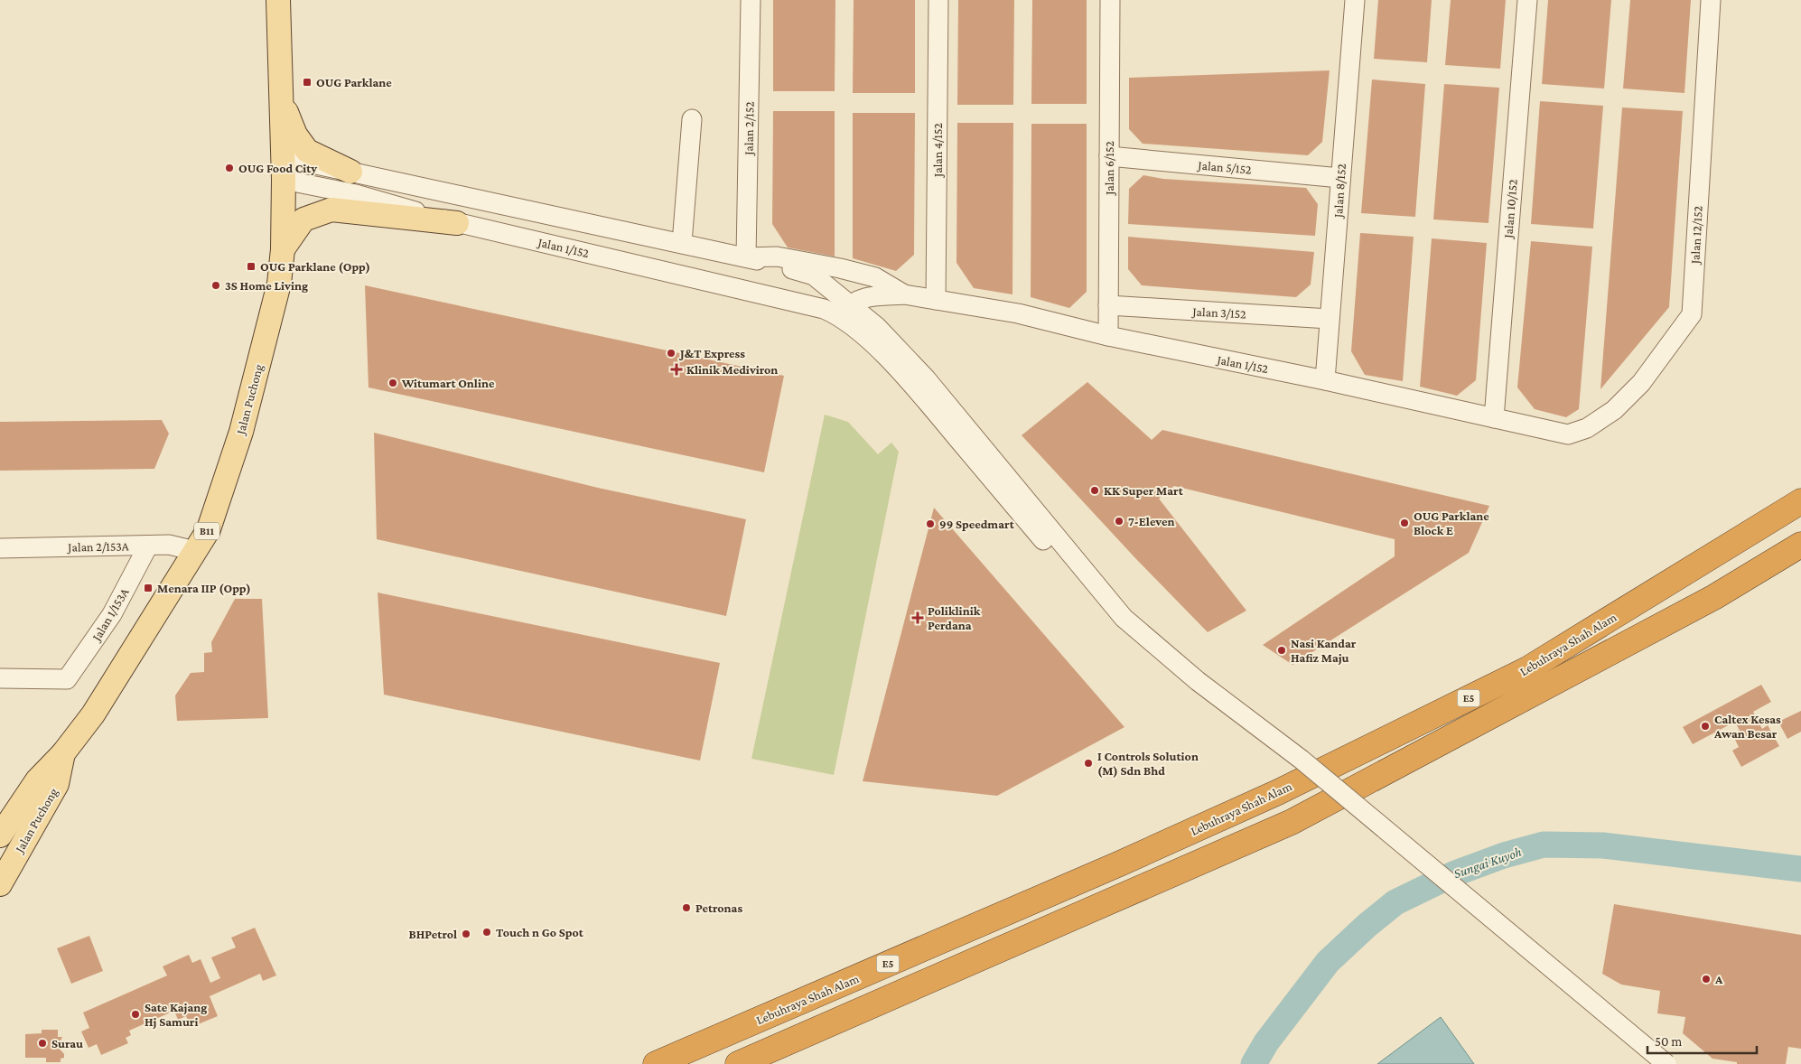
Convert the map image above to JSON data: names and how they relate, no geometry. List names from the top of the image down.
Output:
{
  "streets": {
    "highway": ["Lebuhraya Shah Alam", "E5"],
    "main road": ["Jalan Puchong", "B11"],
    "street": [
      "Jalan 2/152",
      "Jalan 4/152",
      "Jalan 5/152",
      "Jalan 6/152",
      "Jalan 8/152",
      "Jalan 10/152",
      "Jalan 12/152",
      "Jalan 1/152",
      "Jalan 3/152",
      "Jalan 2/153A",
      "Jalan 1/153A"
    ]
  },
  "crossings": [
    ["Jalan 4/152", "Jalan 1/152"],
    ["Jalan 5/152", "Jalan 6/152"],
    ["Jalan 5/152", "Jalan 8/152"],
    ["Jalan 6/152", "Jalan 1/152"],
    ["Jalan 6/152", "Jalan 3/152"],
    ["Jalan 8/152", "Jalan 1/152"],
    ["Jalan 8/152", "Jalan 3/152"],
    ["Jalan 10/152", "Jalan 1/152"],
    ["Jalan 12/152", "Jalan 1/152"],
    ["Jalan 1/152", "Jalan Puchong"],
    ["Jalan Puchong", "Jalan 2/153A"],
    ["Jalan 2/153A", "Jalan 1/153A"]
  ],
  "water": ["Sungai Kuyoh"],
  "places": {
    "transit": ["OUG Parklane", "OUG Parklane (Opp)", "Menara IIP (Opp)"],
    "other": [
      "OUG Food City",
      "3S Home Living",
      "J&T Express",
      "Witumart Online",
      "KK Super Mart",
      "7-Eleven",
      "OUG Parklane Block E",
      "99 Speedmart",
      "Nasi Kandar Hafiz Maju",
      "Caltex Kesas Awan Besar",
      "I Controls Solution (M) Sdn Bhd",
      "Petronas",
      "Touch n Go Spot",
      "BHPetrol",
      "A",
      "Sate Kajang Hj Samuri",
      "Surau"
    ],
    "health": ["Klinik Mediviron", "Poliklinik Perdana"]
  },
  "scale_bar": "50 m"
}
